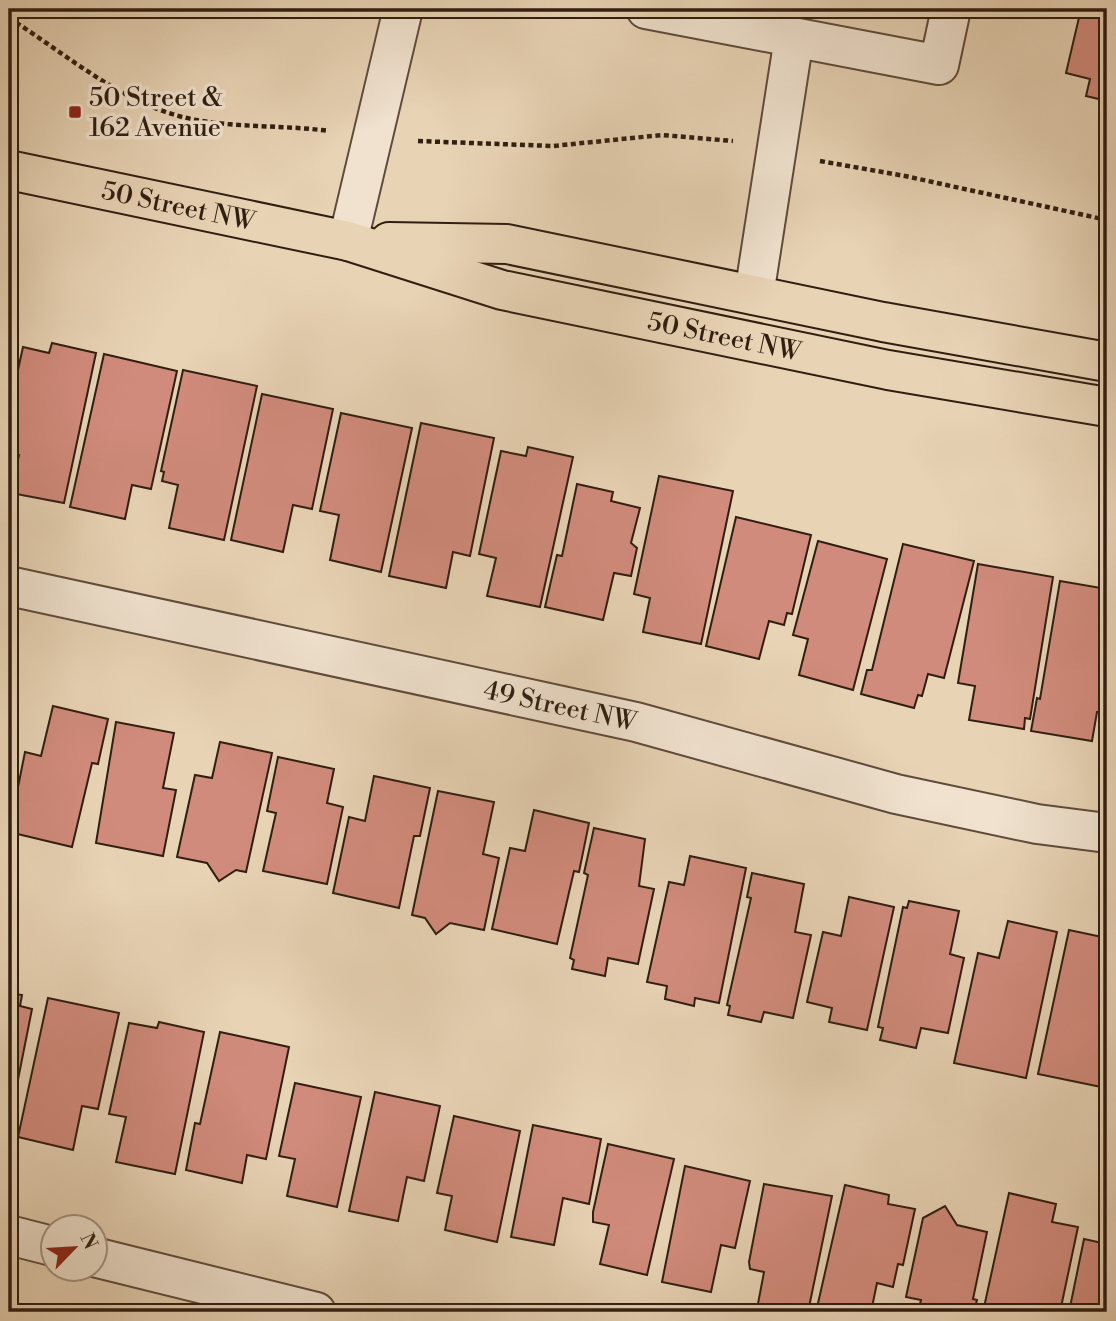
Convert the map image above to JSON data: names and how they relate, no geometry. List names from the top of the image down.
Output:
{
  "streets": {
    "main road": ["50 Street NW"],
    "street": ["49 Street NW"]
  },
  "places": {
    "transit": ["50 Street & 162 Avenue"]
  },
  "north": "top right"
}
